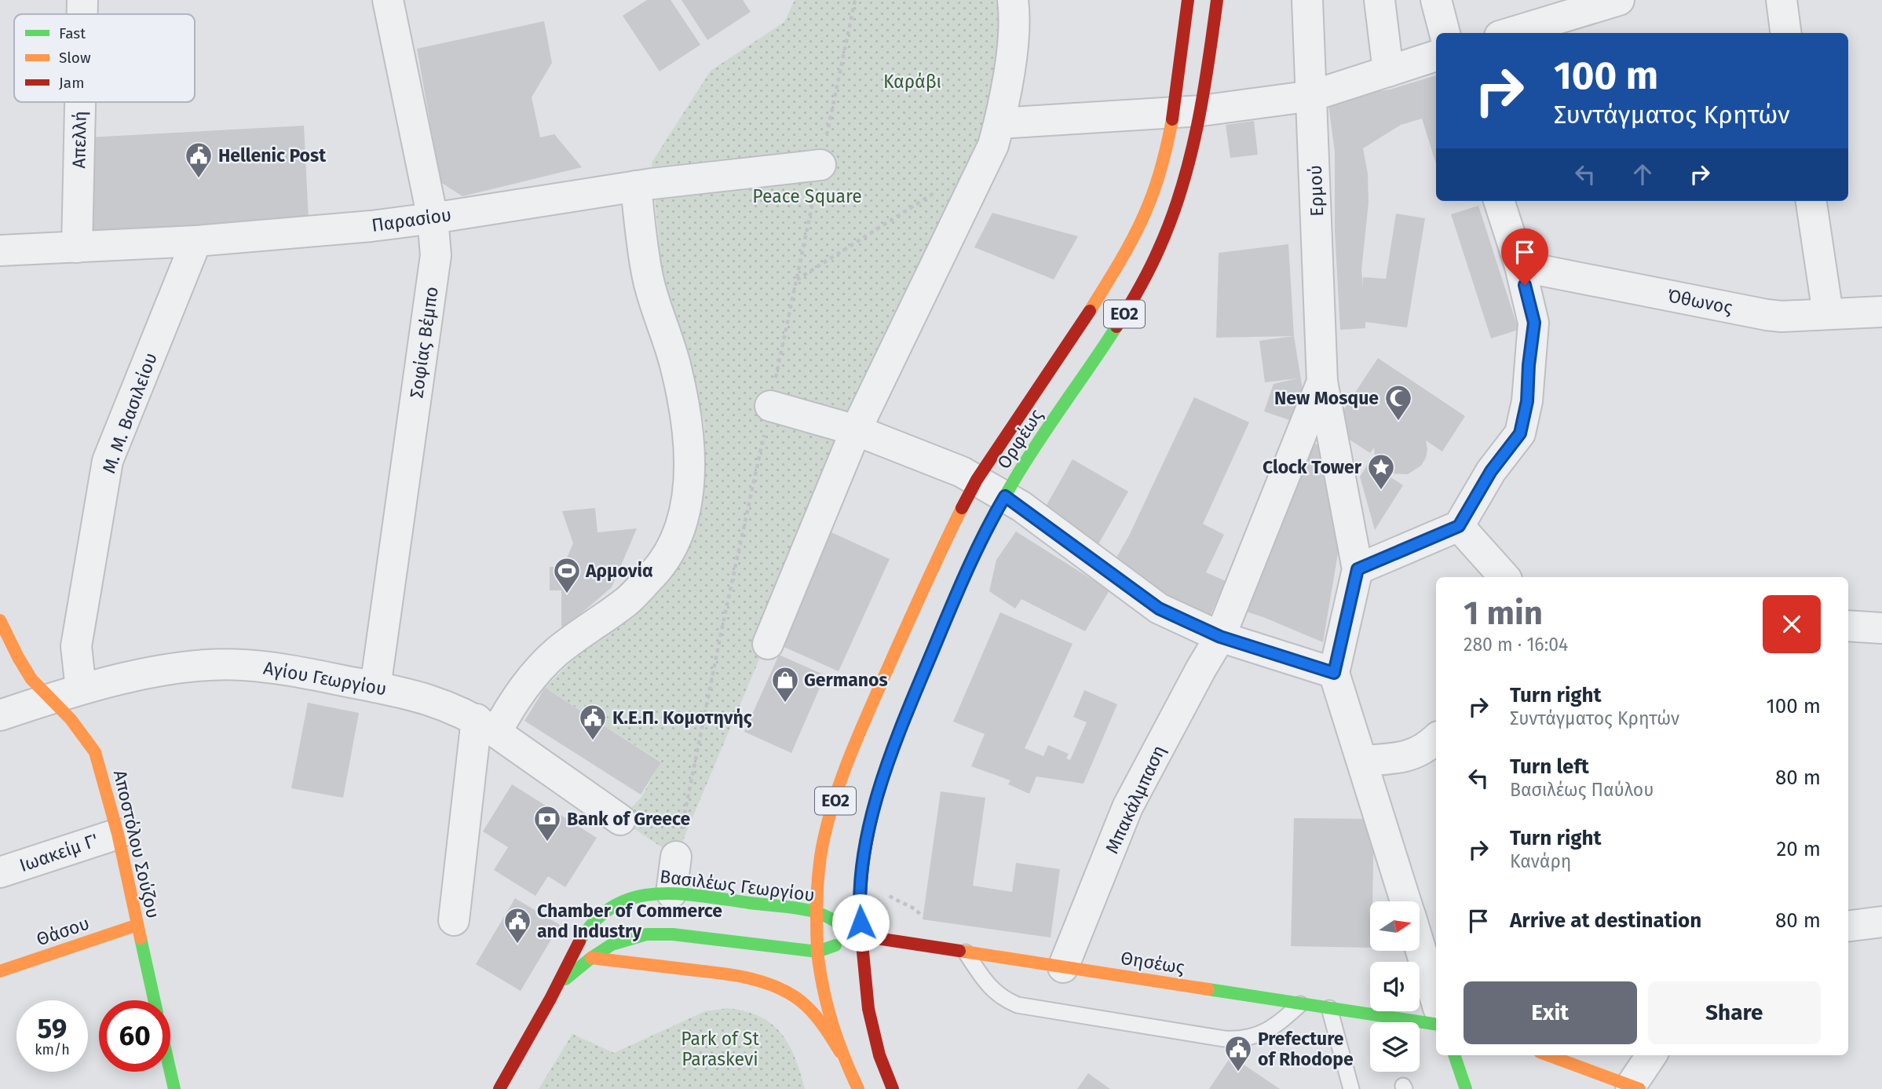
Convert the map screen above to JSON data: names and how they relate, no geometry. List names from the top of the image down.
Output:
{
  "streets": {
    "main road": [
      "ΕΟ2",
      "Ορφέως",
      "Αποστόλου Σούζου",
      "Βασιλέως Γεωργίου",
      "Θάσου",
      "Θησέως"
    ],
    "street": [
      "Απελλή",
      "Ερμού",
      "Παρασίου",
      "Όθωνος",
      "Σοφίας Βέμπο",
      "Μ. Μ. Βασιλείου",
      "Αγίου Γεωργίου",
      "Μπακάλμπαση",
      "Ιωακείμ Γ'"
    ]
  },
  "crossings": [
    ["Απελλή", "Παρασίου"],
    ["Ερμού", "Μπακάλμπαση"],
    ["Παρασίου", "Σοφίας Βέμπο"],
    ["Παρασίου", "Μ. Μ. Βασιλείου"],
    ["ΕΟ2", "Ορφέως"],
    ["ΕΟ2", "Βασιλέως Γεωργίου"],
    ["Σοφίας Βέμπο", "Αγίου Γεωργίου"],
    ["Μ. Μ. Βασιλείου", "Αγίου Γεωργίου"],
    ["Ορφέως", "Βασιλέως Γεωργίου"],
    ["Ορφέως", "Θησέως"],
    ["Αγίου Γεωργίου", "Αποστόλου Σούζου"],
    ["Μπακάλμπαση", "Θησέως"],
    ["Αποστόλου Σούζου", "Ιωακείμ Γ'"],
    ["Αποστόλου Σούζου", "Θάσου"],
    ["Βασιλέως Γεωργίου", "Θησέως"]
  ],
  "parks": ["Καράβι", "Peace Square", "Park of St Paraskevi"],
  "places": {
    "public building": [
      "Hellenic Post",
      "Κ.Ε.Π. Κομοτηνής",
      "Chamber of Commerce and Industry",
      "Prefecture of Rhodope"
    ],
    "mosque": ["New Mosque"],
    "place": ["Clock Tower"],
    "sports": ["Αρμονία"],
    "shop": ["Germanos"],
    "bank": ["Bank of Greece"]
  },
  "legend": ["Fast", "Slow", "Jam"],
  "north": "right",
  "page": {
    "turn": ["100 m", "Συντάγματος Κρητών"],
    "heading": ["1 min", "280 m · 16:04"],
    "list": [
      {
        "name": "Turn right",
        "note": "Συντάγματος Κρητών",
        "value": "100 m"
      },
      {
        "name": "Turn left",
        "note": "Βασιλέως Παύλου",
        "value": "80 m"
      },
      {
        "name": "Turn right",
        "note": "Κανάρη",
        "value": "20 m"
      },
      {
        "name": "Arrive at destination",
        "value": "80 m"
      }
    ],
    "buttons": ["Exit", "Share"],
    "speed": "59 km/h",
    "limit": "60"
  }
}
